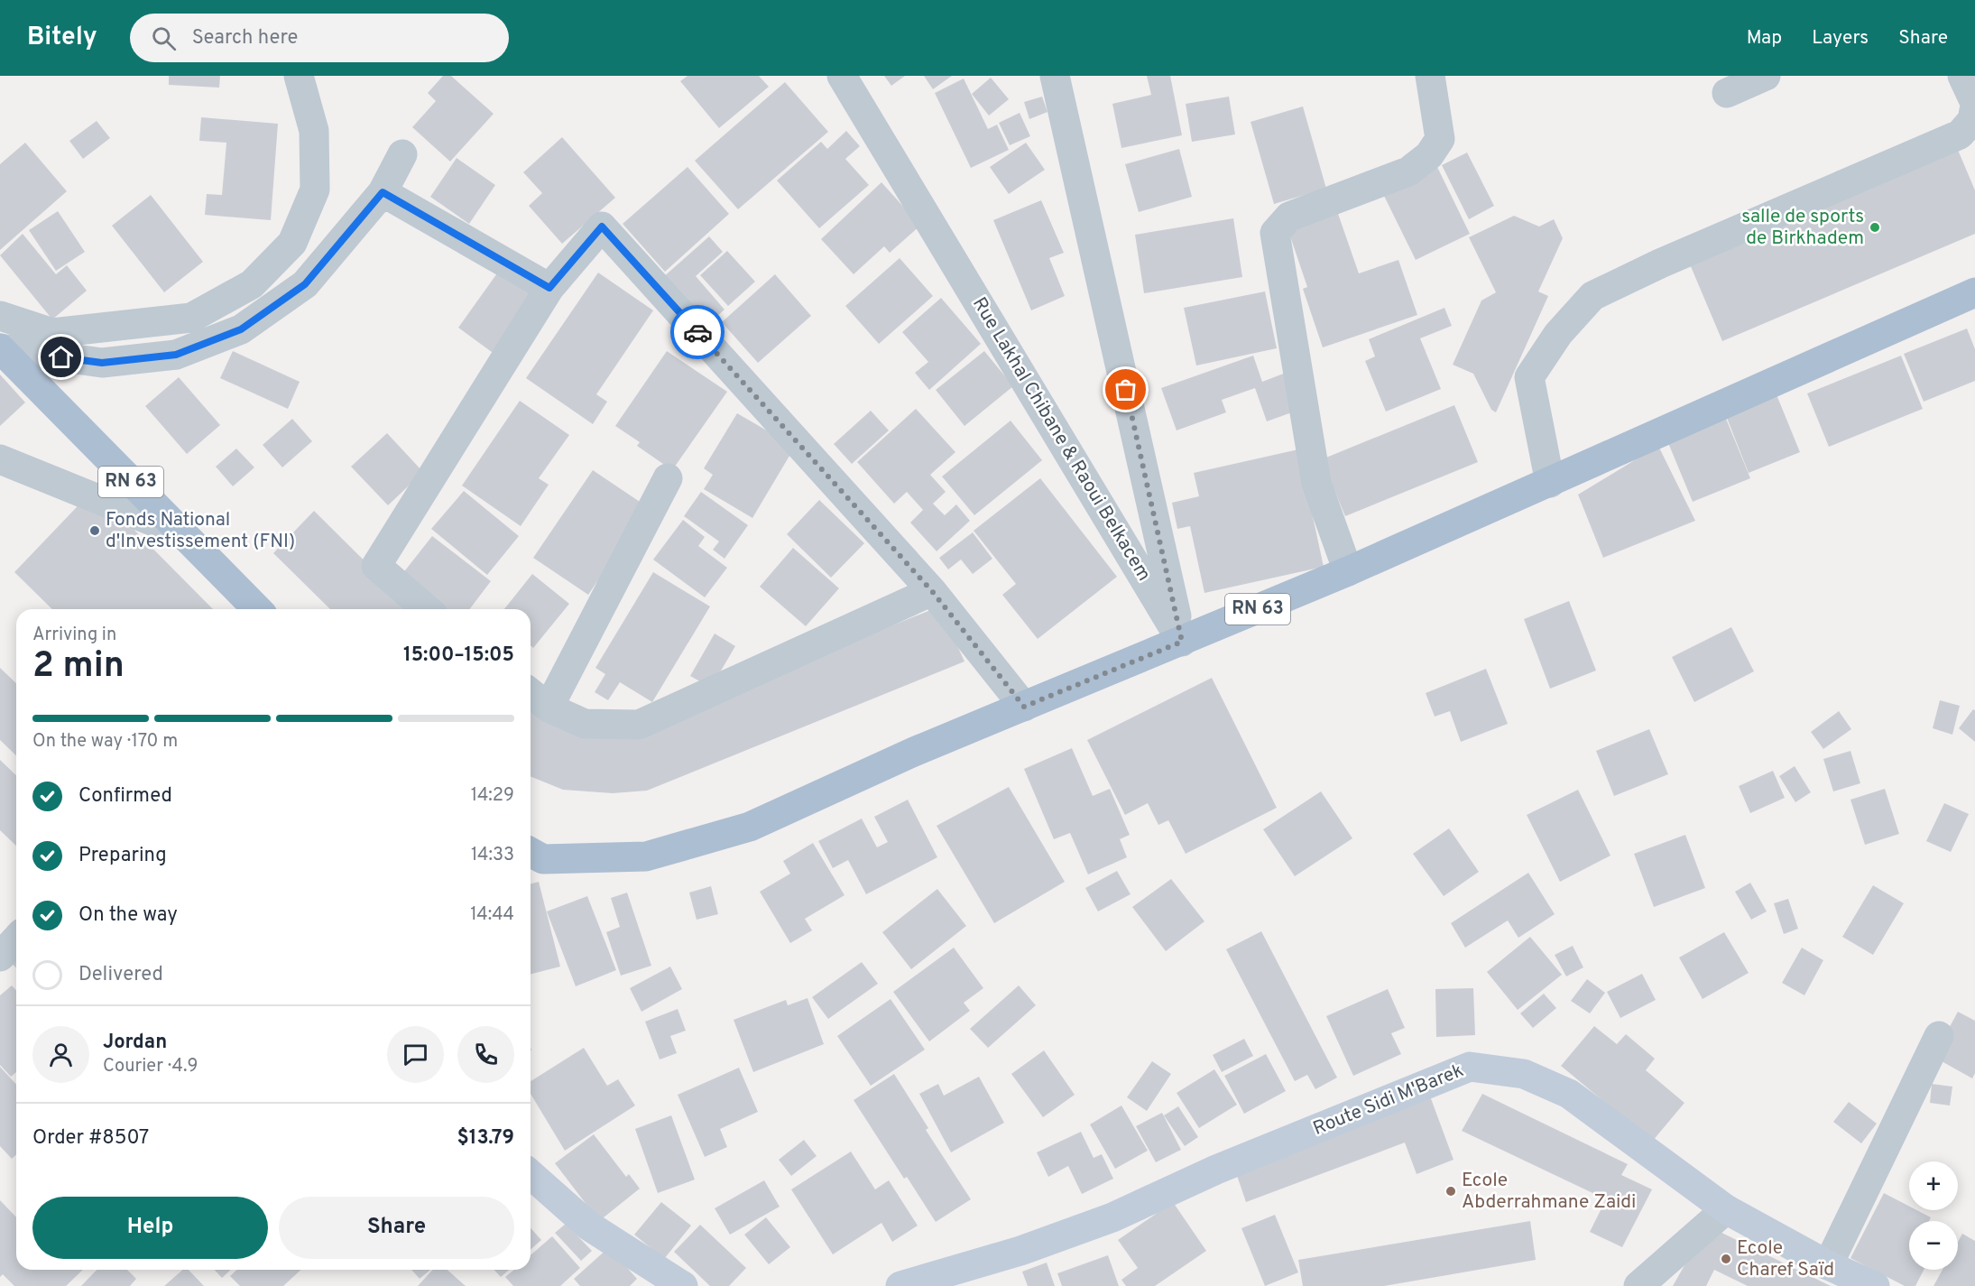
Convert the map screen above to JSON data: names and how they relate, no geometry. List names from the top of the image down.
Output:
{
  "streets": {
    "main road": ["RN 63", "Route Sidi M'Barek"],
    "street": ["Rue Lakhal Chibane & Raoui Belkacem"]
  },
  "crossings": [
    ["Rue Lakhal Chibane & Raoui Belkacem", "RN 63"]
  ],
  "places": [
    "salle de sports de Birkhadem",
    "Fonds National d'Investissement (FNI)",
    "Ecole Abderrahmane Zaidi",
    "Ecole Charef Saïd"
  ],
  "page": {
    "header": "Bitely",
    "search": "Search here",
    "nav": ["Map", "Layers", "Share"],
    "heading": ["2 min", "Arriving in", "15:00–15:05"],
    "panel": [
      "Jordan",
      "Courier · 4.9",
      "Order #8507",
      "$13.79"
    ],
    "bar": "On the way · 170 m",
    "list": [
      ["Confirmed", "14:29"],
      ["Preparing", "14:33"],
      ["On the way", "14:44"],
      "Delivered"
    ],
    "map_buttons": ["+", "−"],
    "buttons": ["Help", "Share"]
  }
}
